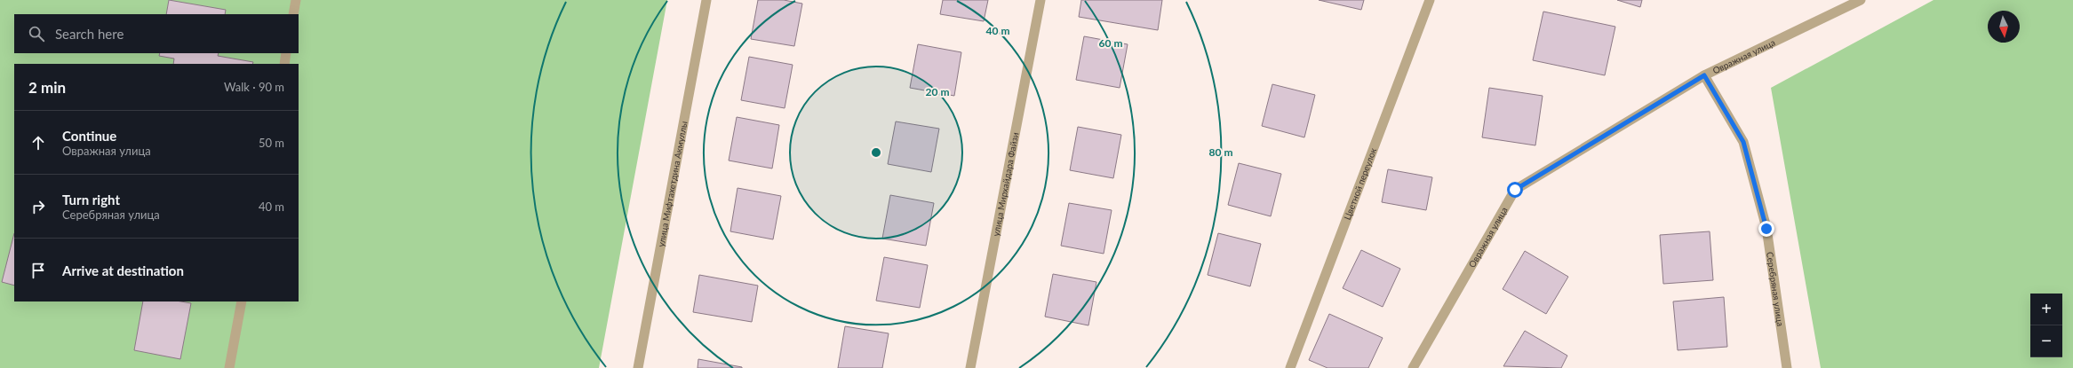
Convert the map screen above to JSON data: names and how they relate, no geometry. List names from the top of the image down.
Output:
{
  "streets": {
    "street": [
      "Овражная улица",
      "улица Мифтахетдина Акмуллы",
      "улица Мирхайдара Файзи",
      "Цветной переулок",
      "Серебряная улица"
    ]
  },
  "crossings": [
    ["Овражная улица", "Серебряная улица"]
  ],
  "north": "bottom",
  "page": {
    "search": "Search here",
    "heading": ["2 min", "Walk · 90 m"],
    "list": [
      ["Continue", "Овражная улица", "50 m"],
      ["Turn right", "Серебряная улица", "40 m"],
      "Arrive at destination"
    ],
    "map_buttons": ["+", "−"]
  },
  "rings": [
    "40 m",
    "60 m",
    "20 m",
    "80 m"
  ]
}
